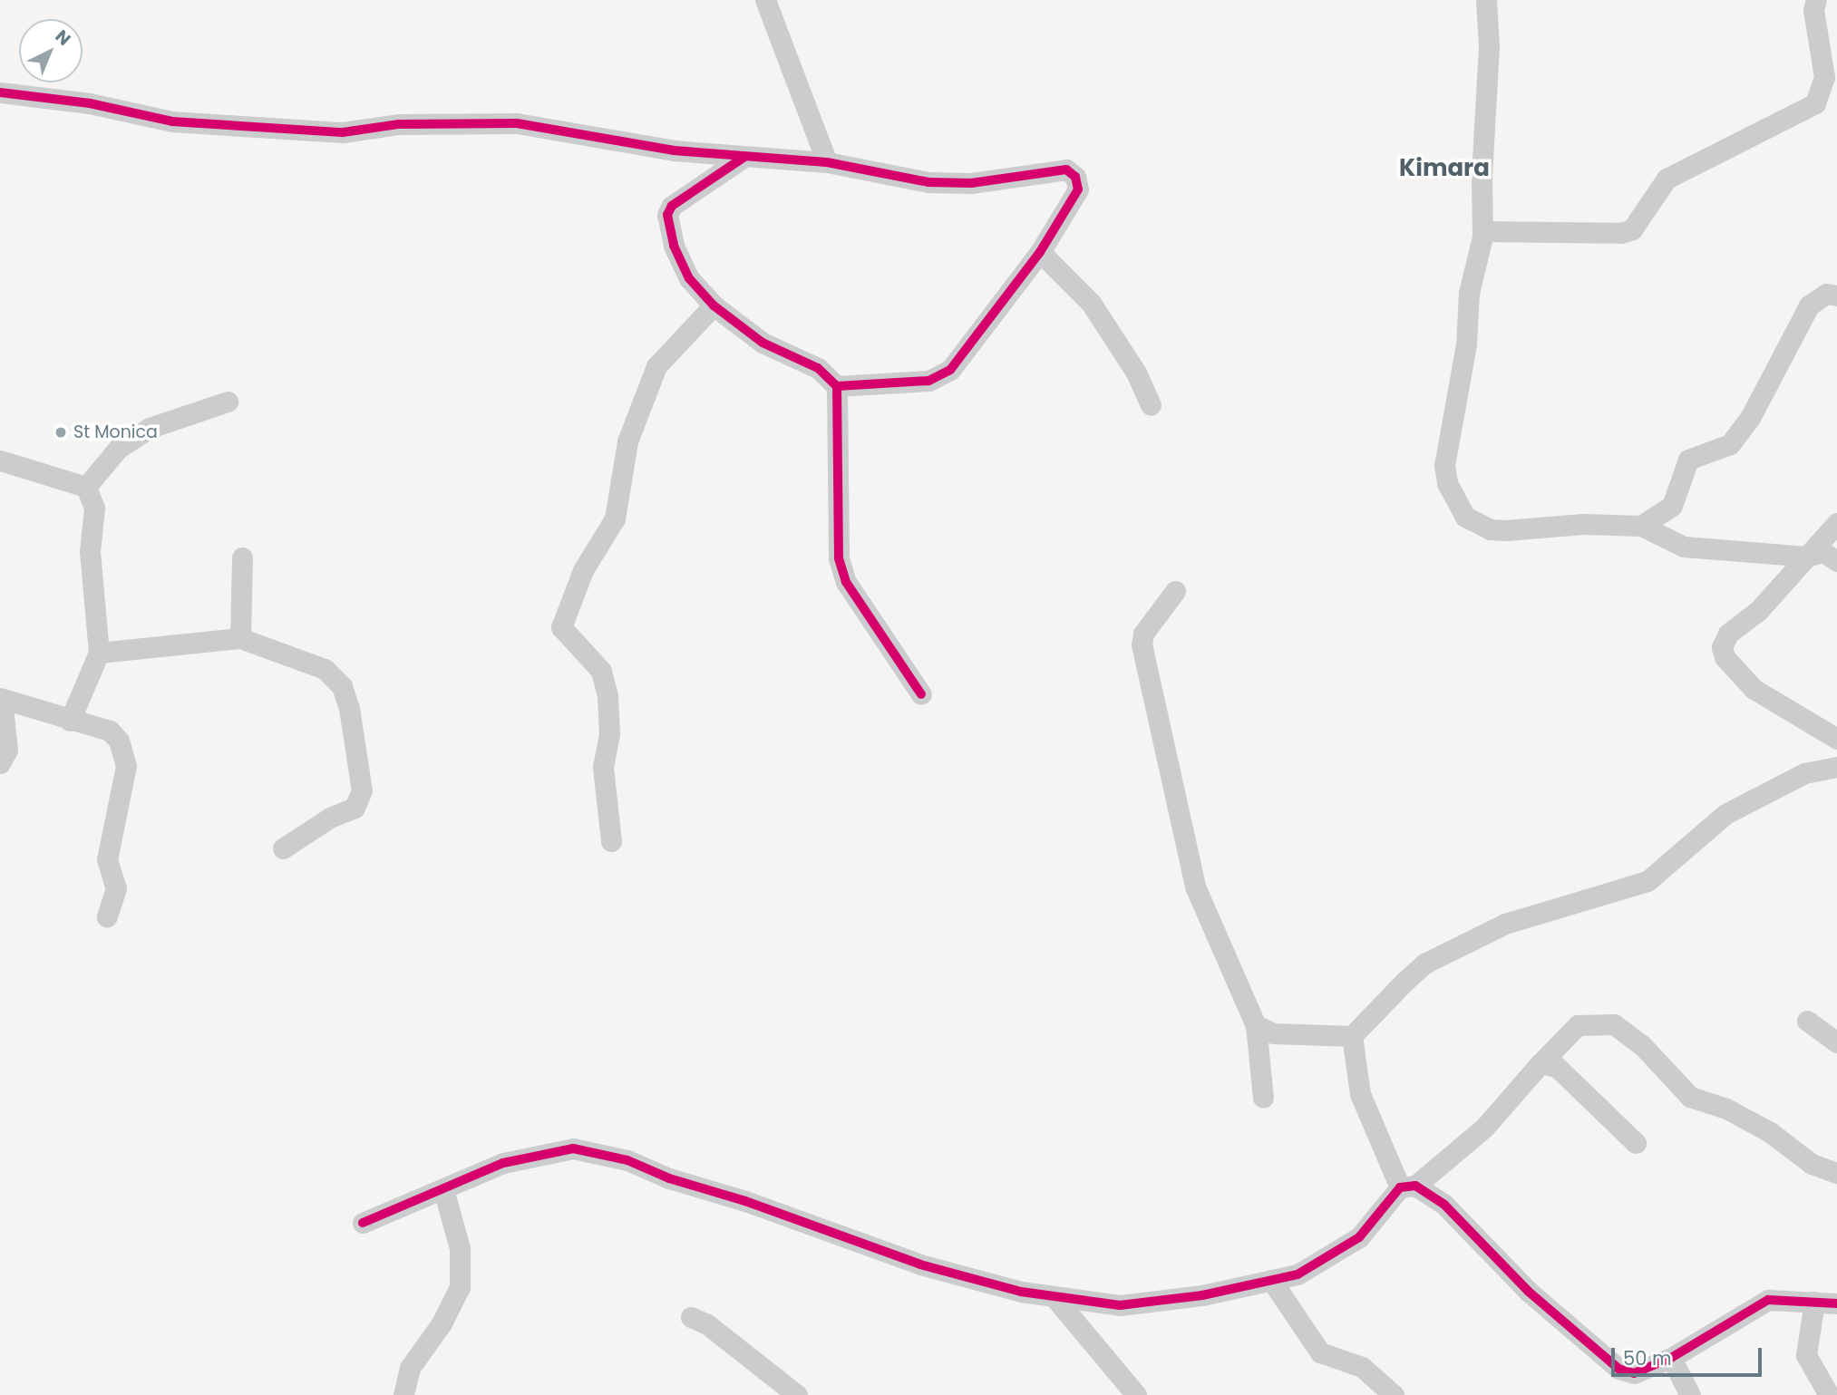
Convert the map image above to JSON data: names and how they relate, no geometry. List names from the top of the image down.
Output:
{
  "districts": ["Kimara"],
  "places": ["St Monica"],
  "scale_bar": "50 m",
  "north": "top right"
}
